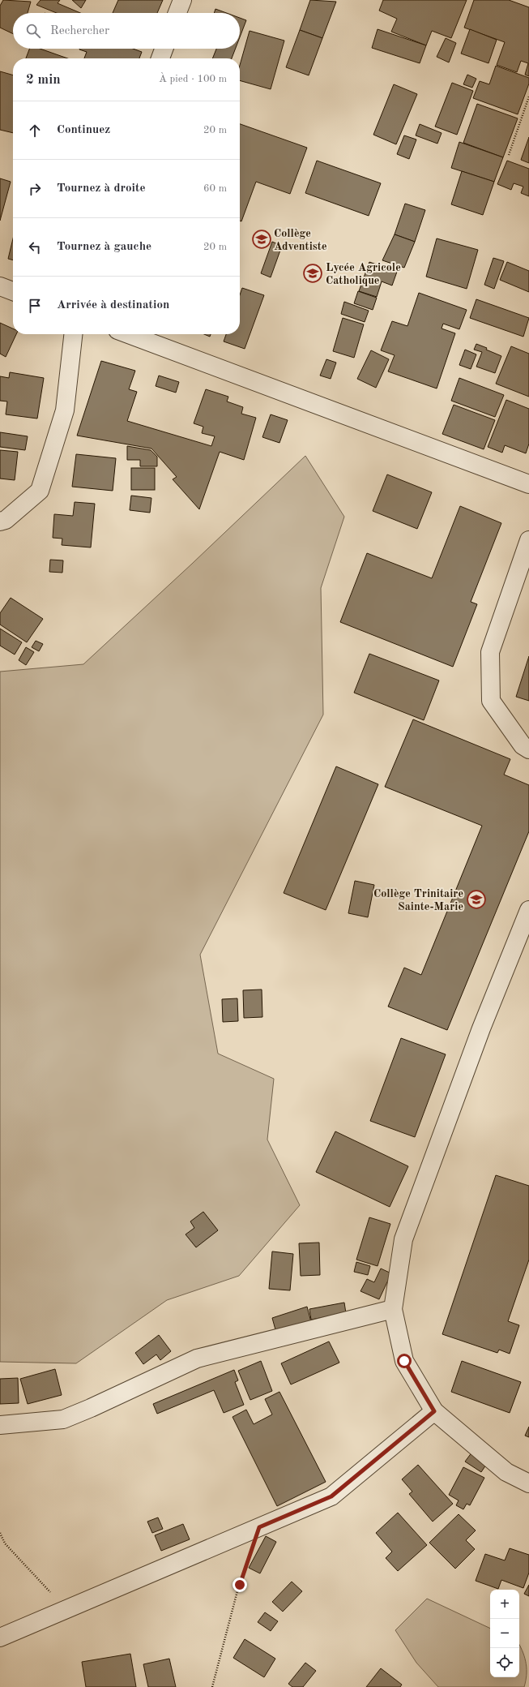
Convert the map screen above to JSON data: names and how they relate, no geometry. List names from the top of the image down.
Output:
{
  "places": {
    "school or university": ["Collège Adventiste", "Lycée Agricole Catholique", "Collège Trinitaire Sainte-Marie"]
  },
  "page": {
    "search": "Rechercher",
    "heading": ["2 min", "À pied · 100 m"],
    "list": [
      ["Continuez", "20 m"],
      ["Tournez à droite", "60 m"],
      ["Tournez à gauche", "20 m"],
      "Arrivée à destination"
    ],
    "map_buttons": ["+", "−"]
  }
}
